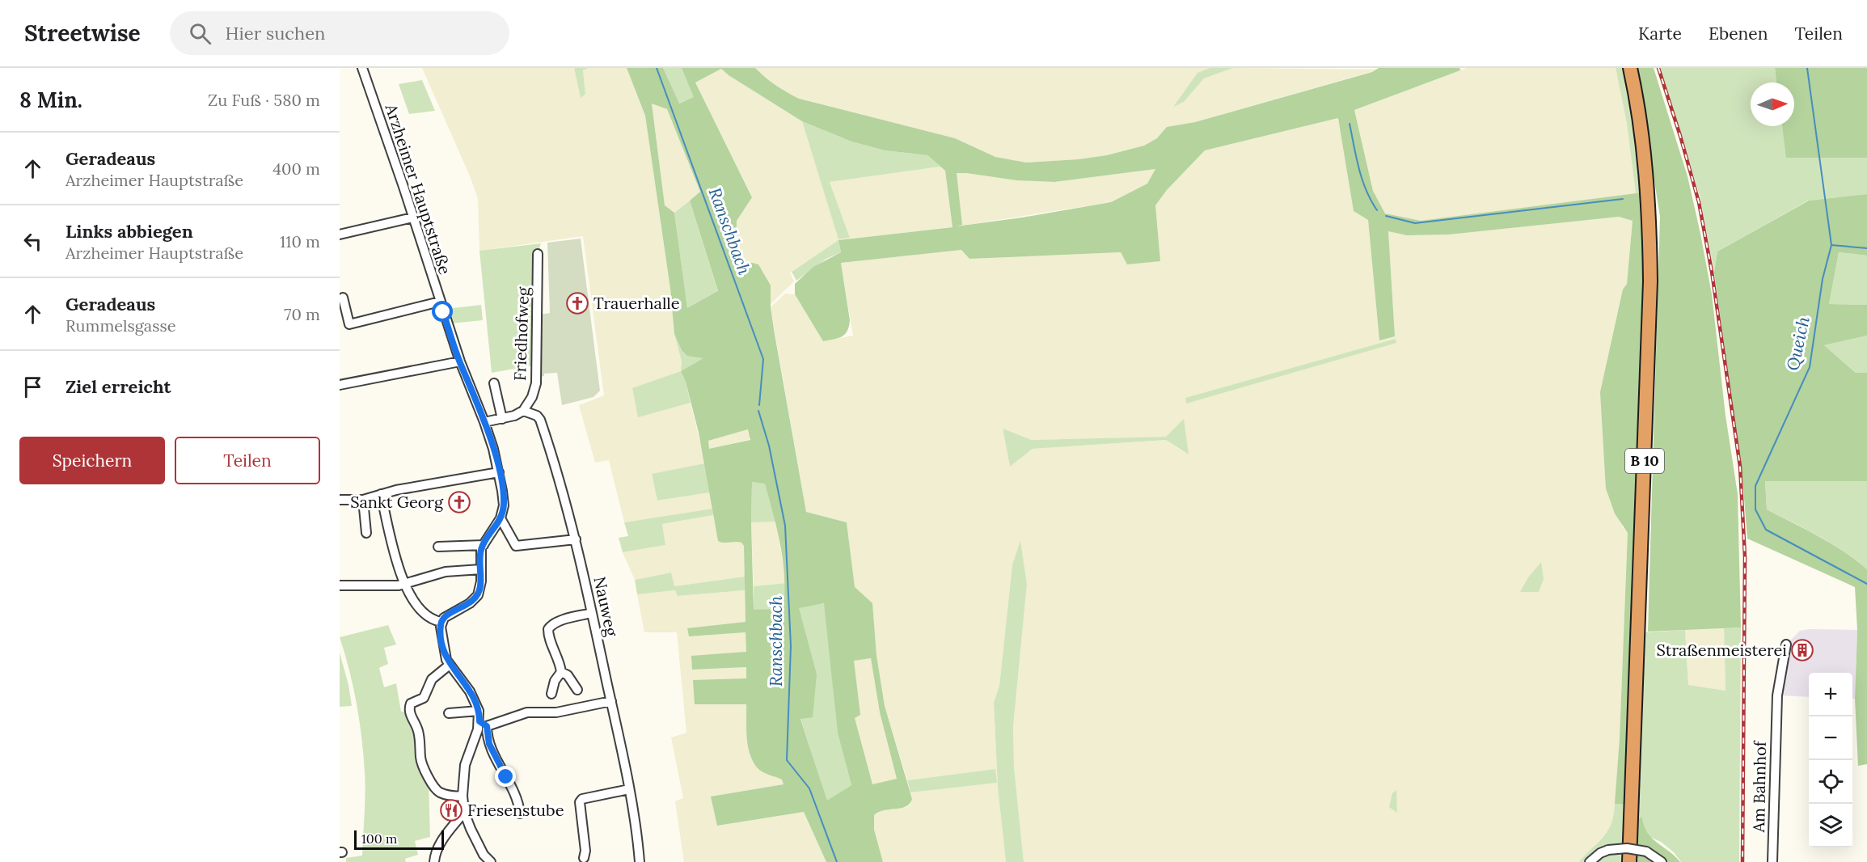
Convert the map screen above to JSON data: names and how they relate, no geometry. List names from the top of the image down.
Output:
{
  "streets": {
    "highway": ["B 10"],
    "street": [
      "Arzheimer Hauptstraße",
      "Friedhofweg",
      "Nauweg",
      "Am Bahnhof"
    ]
  },
  "crossings": [
    ["Friedhofweg", "Nauweg"]
  ],
  "water": ["Ranschbach", "Queich"],
  "places": {
    "church": ["Trauerhalle", "Sankt Georg"],
    "building": ["Straßenmeisterei"],
    "restaurant": ["Friesenstube"]
  },
  "scale_bar": "100 m",
  "north": "right",
  "page": {
    "header": "Streetwise",
    "search": "Hier suchen",
    "nav": ["Karte", "Ebenen", "Teilen"],
    "heading": ["8 Min.", "Zu Fuß · 580 m"],
    "list": [
      ["Geradeaus", "Arzheimer Hauptstraße", "400 m"],
      ["Links abbiegen", "Arzheimer Hauptstraße", "110 m"],
      ["Geradeaus", "Rummelsgasse", "70 m"],
      "Ziel erreicht"
    ],
    "buttons": ["Speichern", "Teilen"],
    "map_buttons": ["+", "−"],
    "scale": "100 m"
  }
}
